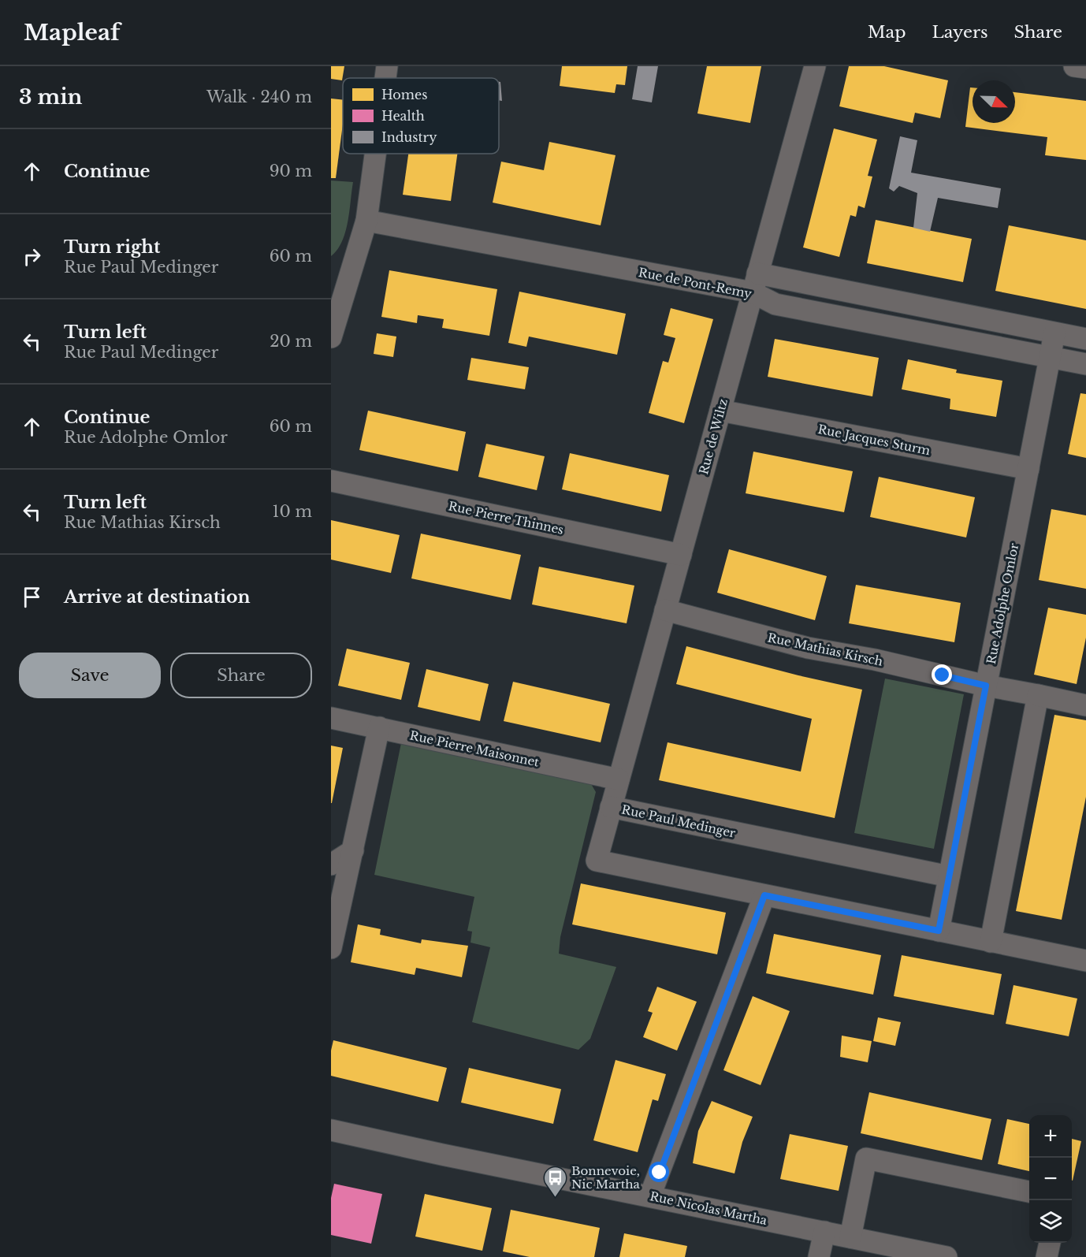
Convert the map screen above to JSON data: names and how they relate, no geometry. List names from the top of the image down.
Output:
{
  "streets": {
    "street": [
      "Rue de Pont-Remy",
      "Rue de Wiltz",
      "Rue Jacques Sturm",
      "Rue Pierre Thinnes",
      "Rue Adolphe Omlor",
      "Rue Mathias Kirsch",
      "Rue Pierre Maisonnet",
      "Rue Paul Medinger",
      "Rue Nicolas Martha"
    ]
  },
  "crossings": [
    ["Rue de Pont-Remy", "Rue de Wiltz"],
    ["Rue de Pont-Remy", "Rue Adolphe Omlor"],
    ["Rue de Wiltz", "Rue Jacques Sturm"],
    ["Rue de Wiltz", "Rue Pierre Thinnes"],
    ["Rue de Wiltz", "Rue Mathias Kirsch"],
    ["Rue de Wiltz", "Rue Pierre Maisonnet"],
    ["Rue de Wiltz", "Rue Paul Medinger"],
    ["Rue Jacques Sturm", "Rue Adolphe Omlor"],
    ["Rue Adolphe Omlor", "Rue Mathias Kirsch"],
    ["Rue Adolphe Omlor", "Rue Paul Medinger"]
  ],
  "places": {
    "bus stop": ["Bonnevoie, Nic Martha"]
  },
  "legend": ["Homes", "Health", "Industry"],
  "north": "bottom right",
  "page": {
    "header": "Mapleaf",
    "nav": ["Map", "Layers", "Share"],
    "heading": ["3 min", "Walk · 240 m"],
    "list": [
      ["Continue", "90 m"],
      ["Turn right", "Rue Paul Medinger", "60 m"],
      ["Turn left", "Rue Paul Medinger", "20 m"],
      ["Continue", "Rue Adolphe Omlor", "60 m"],
      ["Turn left", "Rue Mathias Kirsch", "10 m"],
      "Arrive at destination"
    ],
    "buttons": ["Save", "Share"],
    "map_buttons": ["+", "−"]
  }
}
